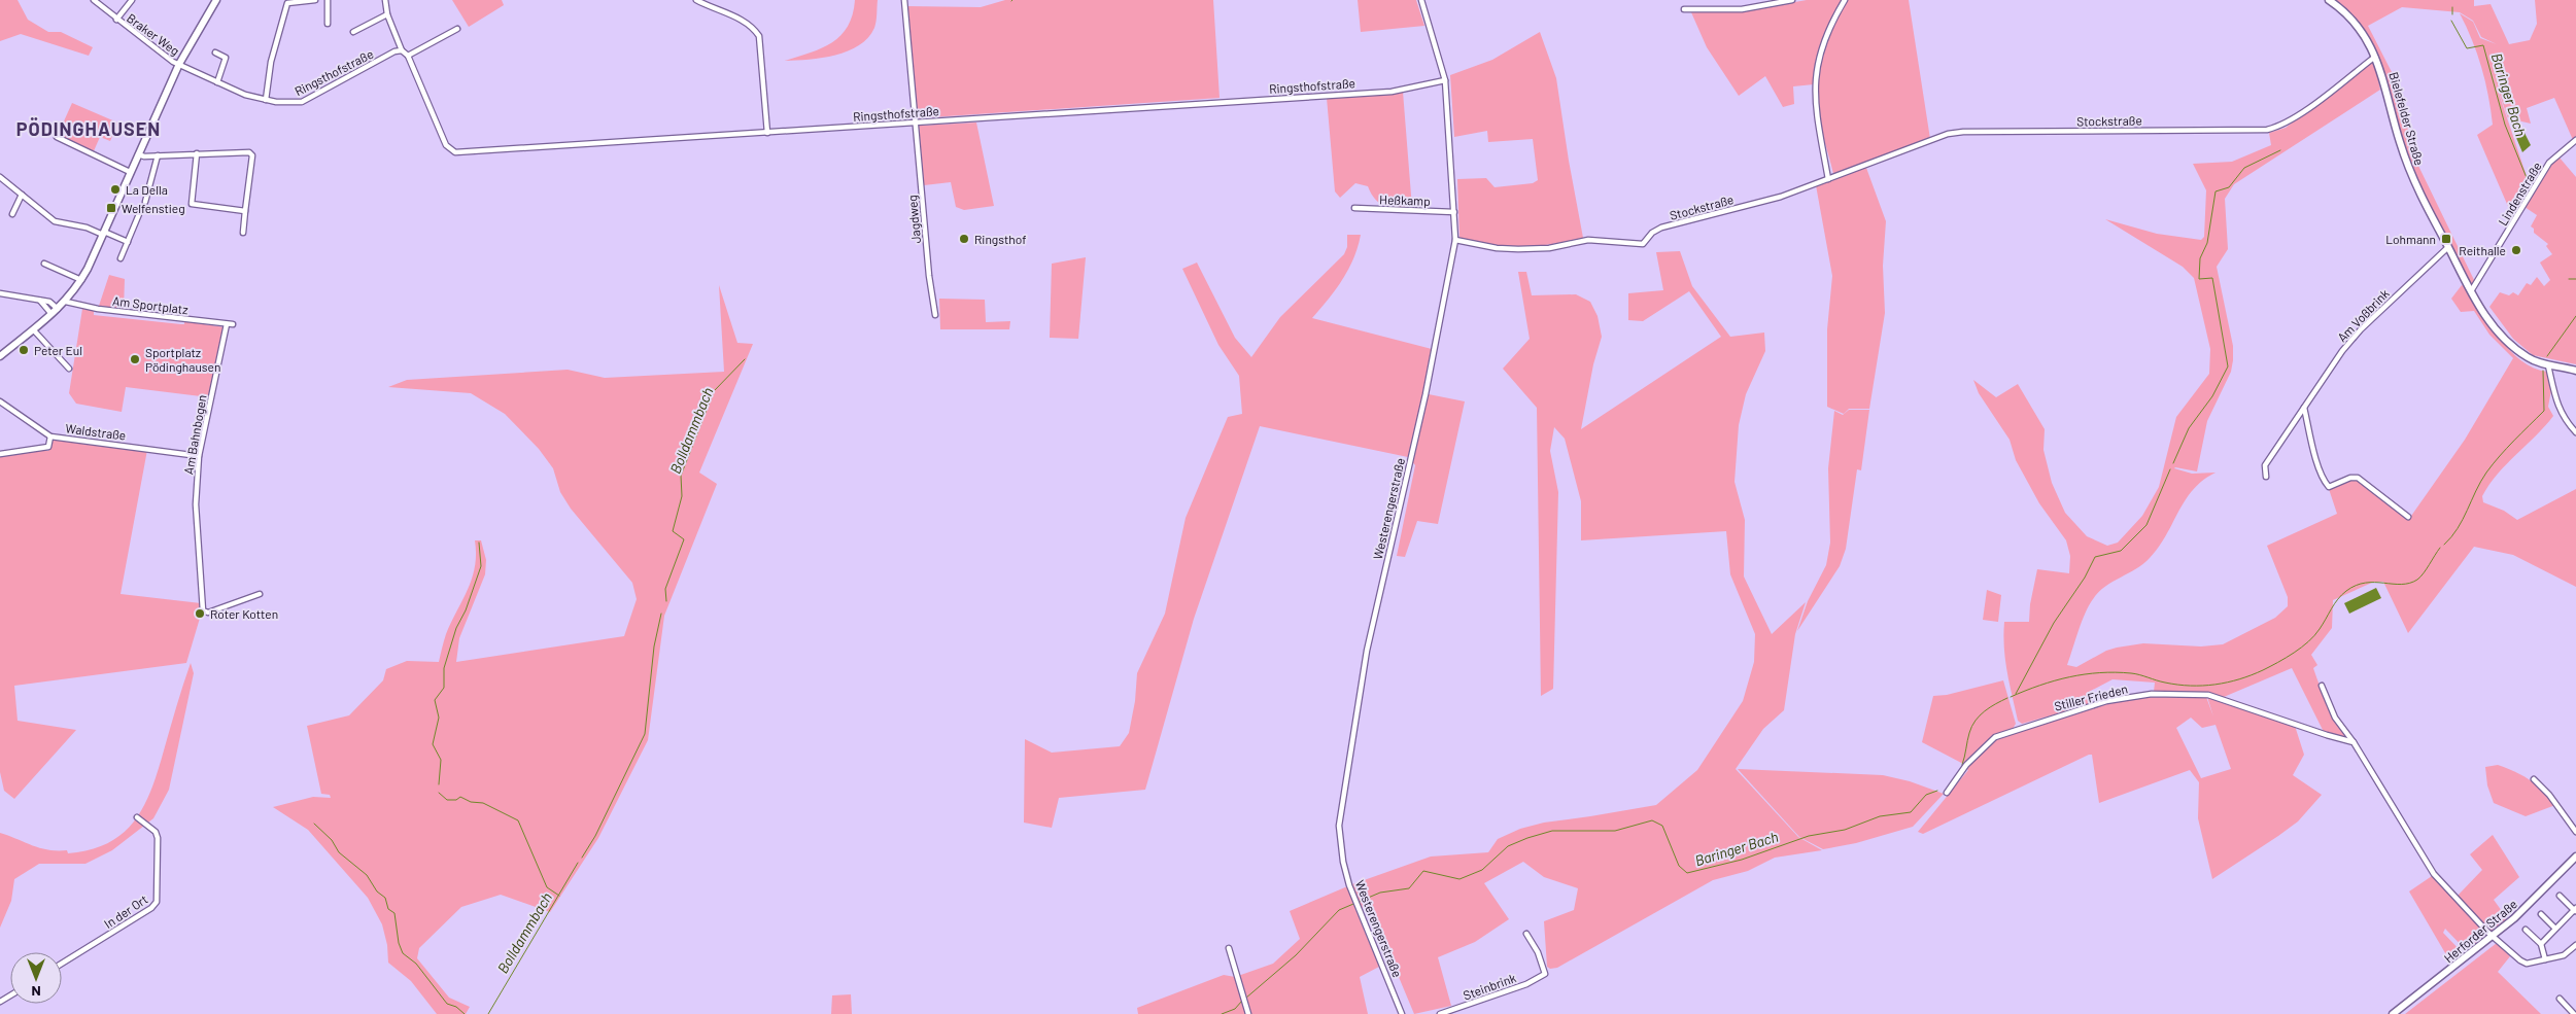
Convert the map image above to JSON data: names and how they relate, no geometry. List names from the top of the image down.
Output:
{
  "streets": {
    "main road": ["Bielefelder Straße", "Herforder Straße"],
    "street": [
      "Braker Weg",
      "Ringsthofstraße",
      "Stockstraße",
      "Lindenstraße",
      "Heßkamp",
      "Jagdweg",
      "Am Sportplatz",
      "Am Voßbrink",
      "Waldstraße",
      "Am Bahnbogen",
      "Westerengerstraße",
      "Stiller Frieden",
      "In der Ort",
      "Steinbrink"
    ]
  },
  "crossings": [
    ["Braker Weg", "Ringsthofstraße"],
    ["Ringsthofstraße", "Jagdweg"],
    ["Ringsthofstraße", "Westerengerstraße"],
    ["Bielefelder Straße", "Stockstraße"],
    ["Bielefelder Straße", "Lindenstraße"],
    ["Bielefelder Straße", "Am Voßbrink"],
    ["Stockstraße", "Westerengerstraße"],
    ["Heßkamp", "Westerengerstraße"],
    ["Am Sportplatz", "Am Bahnbogen"],
    ["Waldstraße", "Am Bahnbogen"]
  ],
  "districts": ["PÖDINGHAUSEN"],
  "water": ["Baringer Bach", "Bolldammbach"],
  "places": {
    "other": [
      "La Della",
      "Ringsthof",
      "Reithalle",
      "Peter Eul",
      "Sportplatz Pödinghausen",
      "Roter Kotten"
    ],
    "transit": ["Welfenstieg", "Lohmann"]
  },
  "north": "bottom"
}
